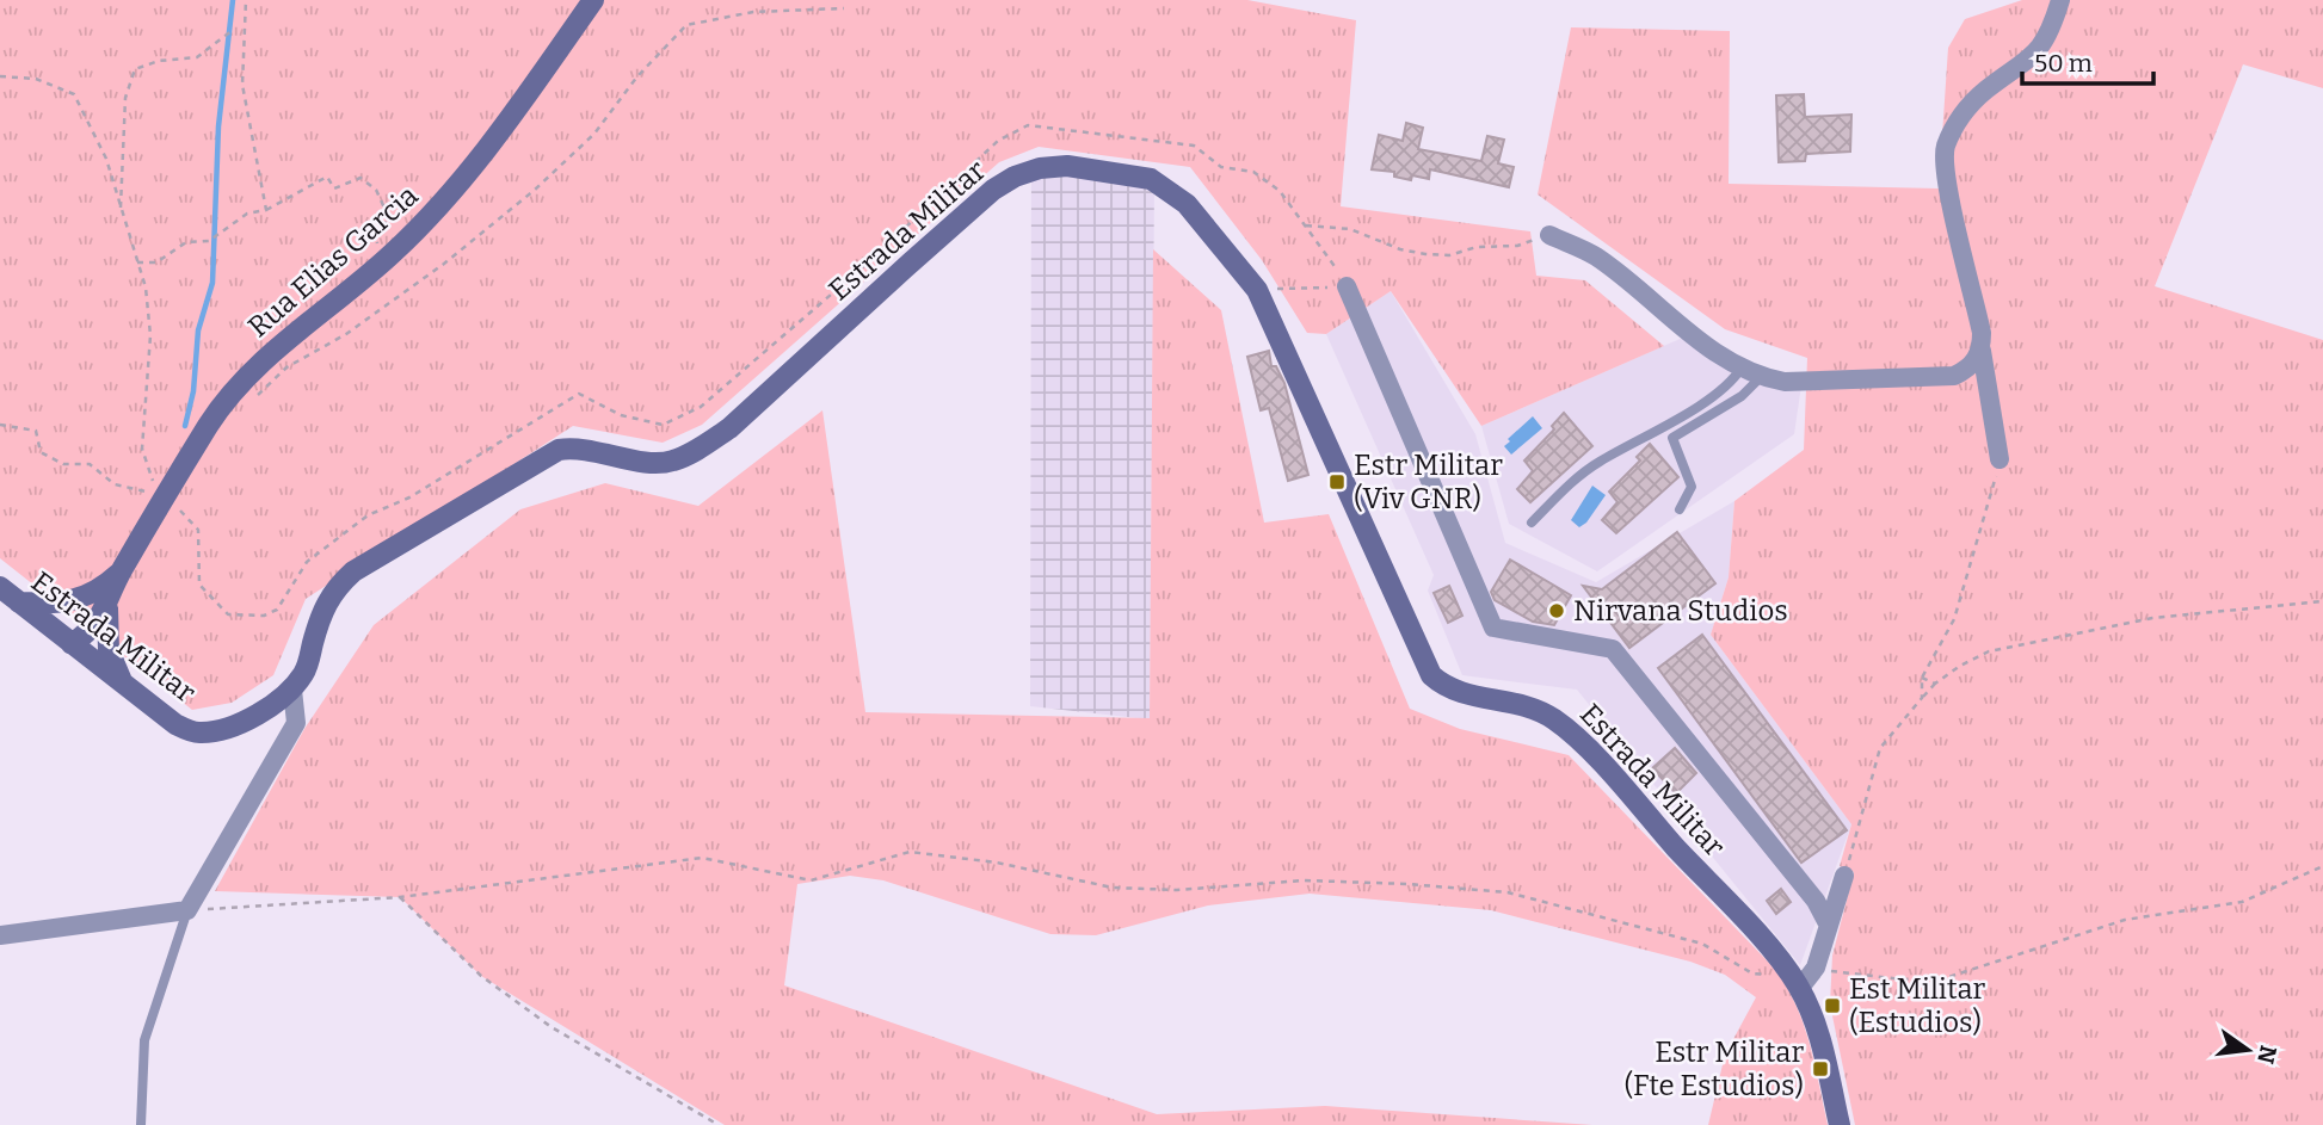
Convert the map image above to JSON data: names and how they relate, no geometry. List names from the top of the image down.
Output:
{
  "streets": {
    "street": ["Estrada Militar", "Rua Elias Garcia"]
  },
  "crossings": [
    ["Estrada Militar", "Rua Elias Garcia"]
  ],
  "places": {
    "transit": ["Estr Militar (Viv GNR)", "Est Militar (Estudios)", "Estr Militar (Fte Estudios)"],
    "other": ["Nirvana Studios"]
  },
  "scale_bar": "50 m",
  "north": "right"
}
